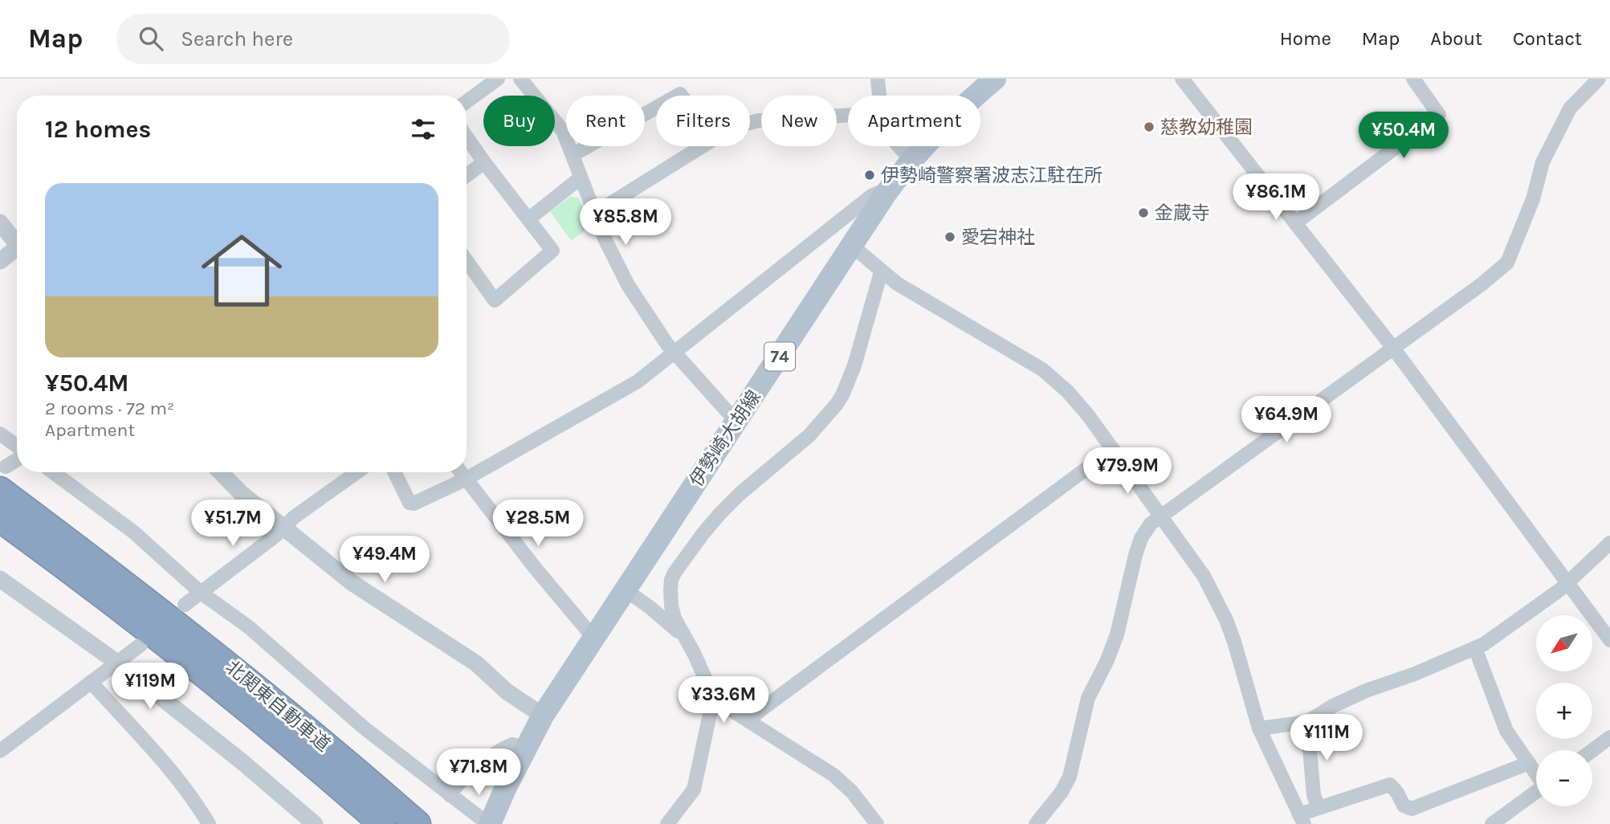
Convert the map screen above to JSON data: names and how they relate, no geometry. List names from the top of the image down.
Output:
{
  "streets": {
    "highway": ["北関東自動車道"],
    "main road": ["74", "伊勢崎大胡線"]
  },
  "places": [
    "慈教幼稚園",
    "伊勢崎警察署波志江駐在所",
    "金蔵寺",
    "愛宕神社"
  ],
  "north": "bottom left",
  "page": {
    "header": "Map",
    "search": "Search here",
    "nav": [
      "Home",
      "Map",
      "About",
      "Contact"
    ],
    "chip": [
      "Buy",
      "Rent",
      "Filters",
      "New",
      "Apartment"
    ],
    "heading": "12 homes",
    "price": [
      "¥50.4M",
      "¥86.1M",
      "¥85.8M",
      "¥64.9M",
      "¥79.9M",
      "¥51.7M",
      "¥28.5M",
      "¥49.4M",
      "¥119M",
      "¥33.6M",
      "¥111M",
      "¥71.8M"
    ],
    "list": [
      {
        "name": "¥50.4M",
        "note": "2 rooms · 72 m² · Apartment"
      }
    ],
    "map_buttons": ["+", "−"]
  }
}
